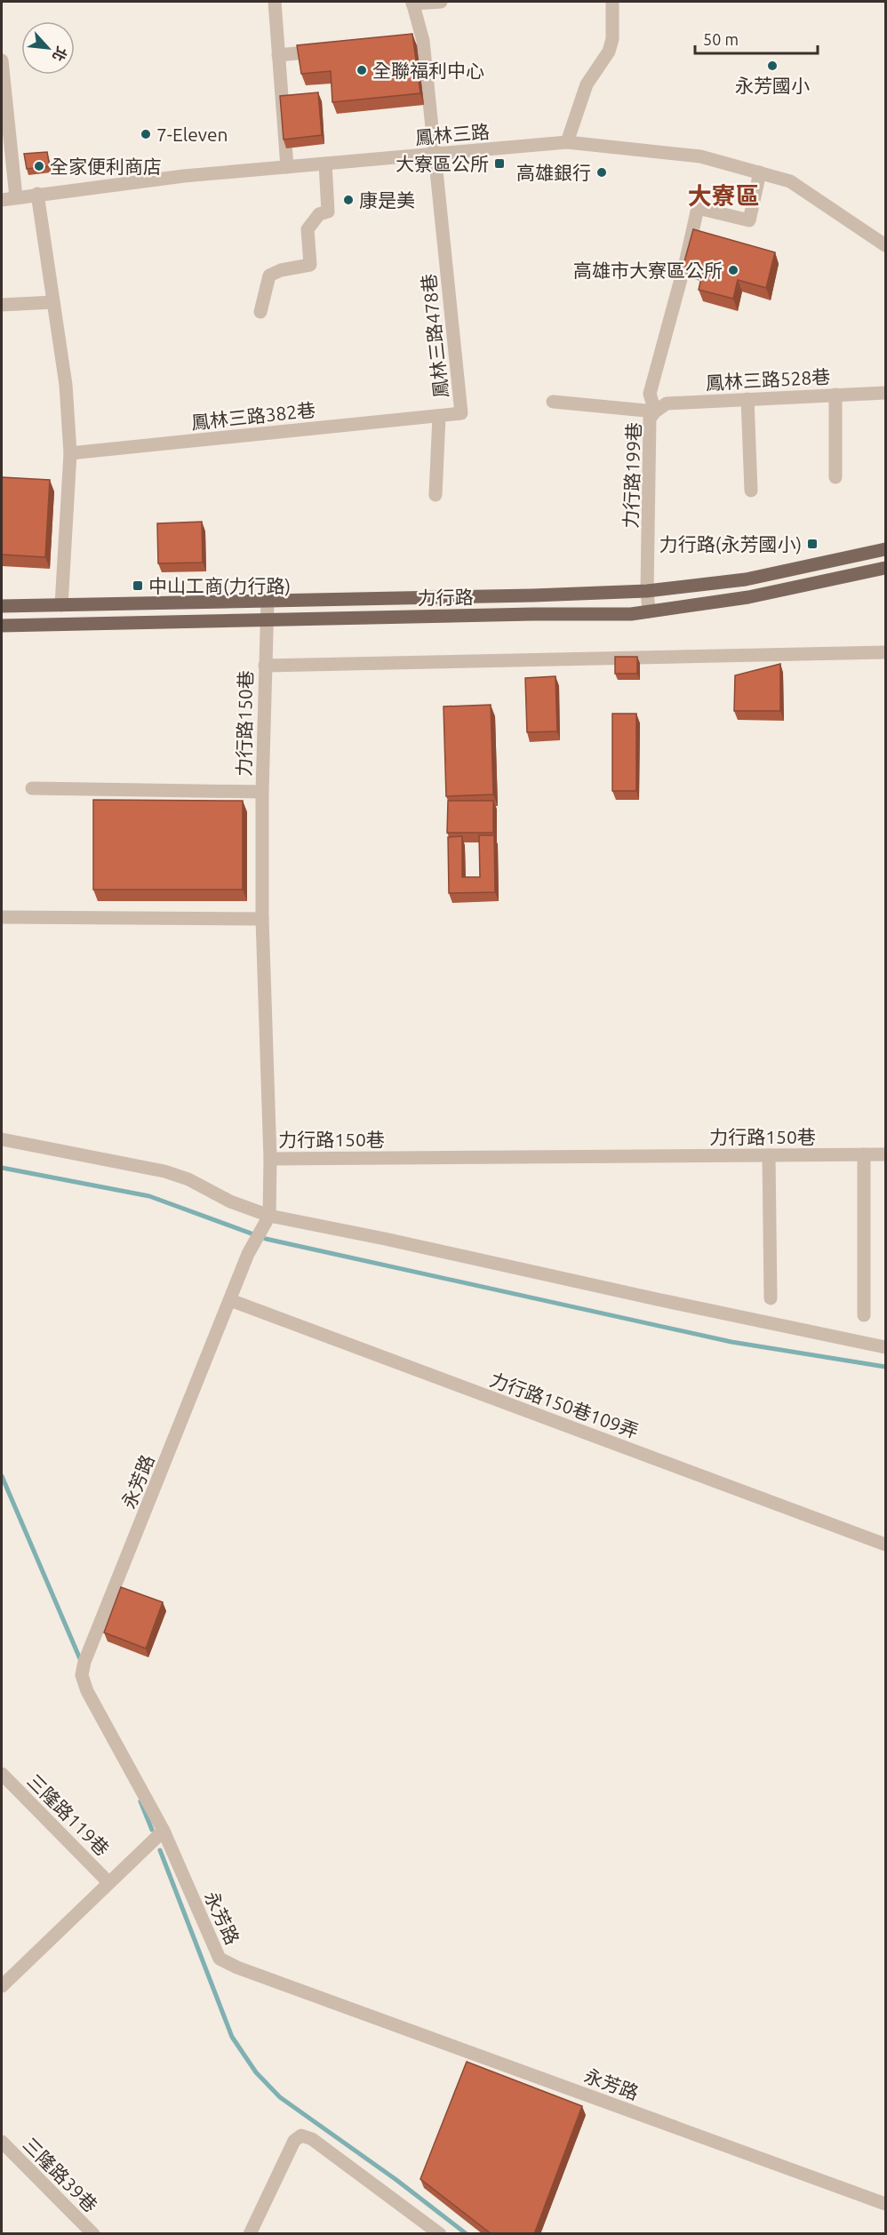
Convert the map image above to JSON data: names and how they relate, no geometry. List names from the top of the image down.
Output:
{
  "streets": {
    "main road": ["力行路"],
    "street": [
      "鳳林三路",
      "鳳林三路478巷",
      "鳳林三路528巷",
      "鳳林三路382巷",
      "力行路199巷",
      "力行路150巷",
      "力行路150巷109弄",
      "永芳路",
      "三隆路119巷",
      "三隆路39巷"
    ]
  },
  "crossings": [
    ["鳳林三路", "鳳林三路478巷"],
    ["鳳林三路478巷", "鳳林三路382巷"],
    ["鳳林三路528巷", "力行路199巷"],
    ["力行路199巷", "力行路"],
    ["力行路", "力行路150巷"],
    ["力行路150巷109弄", "永芳路"]
  ],
  "districts": ["大寮區"],
  "places": {
    "other": [
      "永芳國小",
      "全聯福利中心",
      "7-Eleven",
      "全家便利商店",
      "高雄銀行",
      "康是美",
      "高雄市大寮區公所"
    ],
    "transit": ["大寮區公所", "力行路(永芳國小)", "中山工商(力行路)"]
  },
  "scale_bar": "50 m",
  "north": "bottom right"
}
